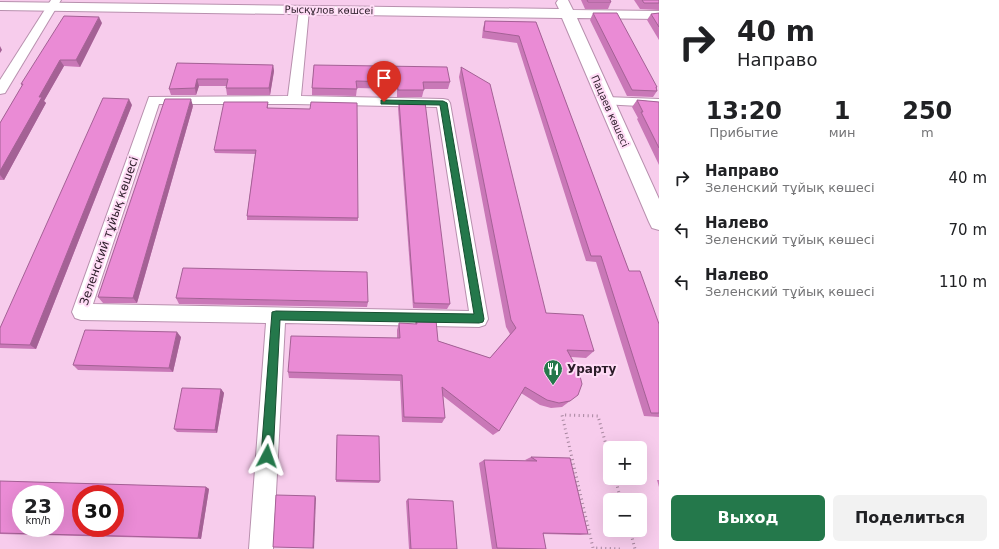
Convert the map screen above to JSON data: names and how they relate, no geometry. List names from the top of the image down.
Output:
{
  "streets": {
    "street": ["Рысқұлов көшсеі", "Пацаев көшесі", "Зеленский тұйық көшесі"]
  },
  "crossings": [
    ["Рысқұлов көшсеі", "Пацаев көшесі"]
  ],
  "places": {
    "restaurant": ["Урарту"]
  },
  "page": {
    "turn": ["40 m", "Направо"],
    "eta": [
      "13:20",
      "Прибытие",
      "1",
      "мин",
      "250",
      "m"
    ],
    "list": [
      {
        "name": "Направо",
        "note": "Зеленский тұйық көшесі",
        "value": "40 m"
      },
      {
        "name": "Налево",
        "note": "Зеленский тұйық көшесі",
        "value": "70 m"
      },
      {
        "name": "Налево",
        "note": "Зеленский тұйық көшесі",
        "value": "110 m"
      }
    ],
    "map_buttons": ["+", "−"],
    "speed": "23 km/h",
    "limit": "30",
    "buttons": ["Выход", "Поделиться"]
  }
}
